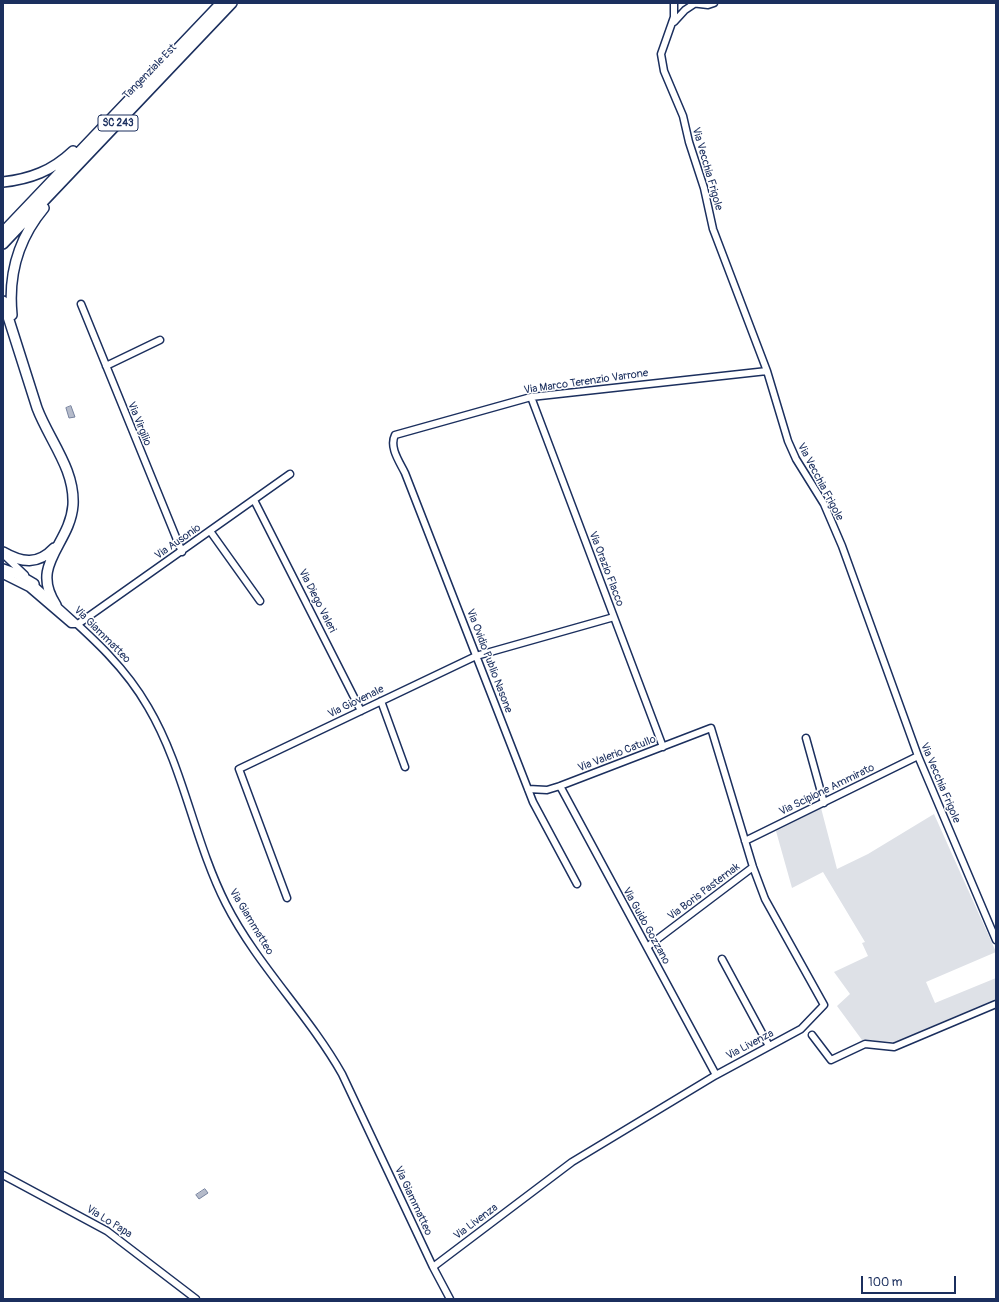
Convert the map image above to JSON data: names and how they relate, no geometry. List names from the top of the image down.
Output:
{
  "streets": {
    "highway": ["Tangenziale Est", "SC 243"],
    "street": [
      "Via Vecchia Frigole",
      "Via Marco Terenzio Varrone",
      "Via Virgilio",
      "Via Ausonio",
      "Via Orazio Flacco",
      "Via Diego Valeri",
      "Via Giammatteo",
      "Via Ovidio Publio Nasone",
      "Via Giovenale",
      "Via Valerio Catullo",
      "Via Scipione Ammirato",
      "Via Boris Pasternak",
      "Via Guido Gozzano",
      "Via Livenza",
      "Via Lo Papa"
    ]
  },
  "crossings": [
    ["Via Vecchia Frigole", "Via Marco Terenzio Varrone"],
    ["Via Vecchia Frigole", "Via Scipione Ammirato"],
    ["Via Marco Terenzio Varrone", "Via Orazio Flacco"],
    ["Via Marco Terenzio Varrone", "Via Ovidio Publio Nasone"],
    ["Via Virgilio", "Via Ausonio"],
    ["Via Ausonio", "Via Diego Valeri"],
    ["Via Ausonio", "Via Giammatteo"],
    ["Via Orazio Flacco", "Via Giovenale"],
    ["Via Orazio Flacco", "Via Valerio Catullo"],
    ["Via Diego Valeri", "Via Giovenale"],
    ["Via Giammatteo", "Via Livenza"],
    ["Via Ovidio Publio Nasone", "Via Giovenale"],
    ["Via Ovidio Publio Nasone", "Via Valerio Catullo"],
    ["Via Valerio Catullo", "Via Guido Gozzano"],
    ["Via Valerio Catullo", "Via Livenza"],
    ["Via Scipione Ammirato", "Via Livenza"],
    ["Via Boris Pasternak", "Via Guido Gozzano"],
    ["Via Boris Pasternak", "Via Livenza"],
    ["Via Guido Gozzano", "Via Livenza"]
  ],
  "scale_bar": "100 m"
}
